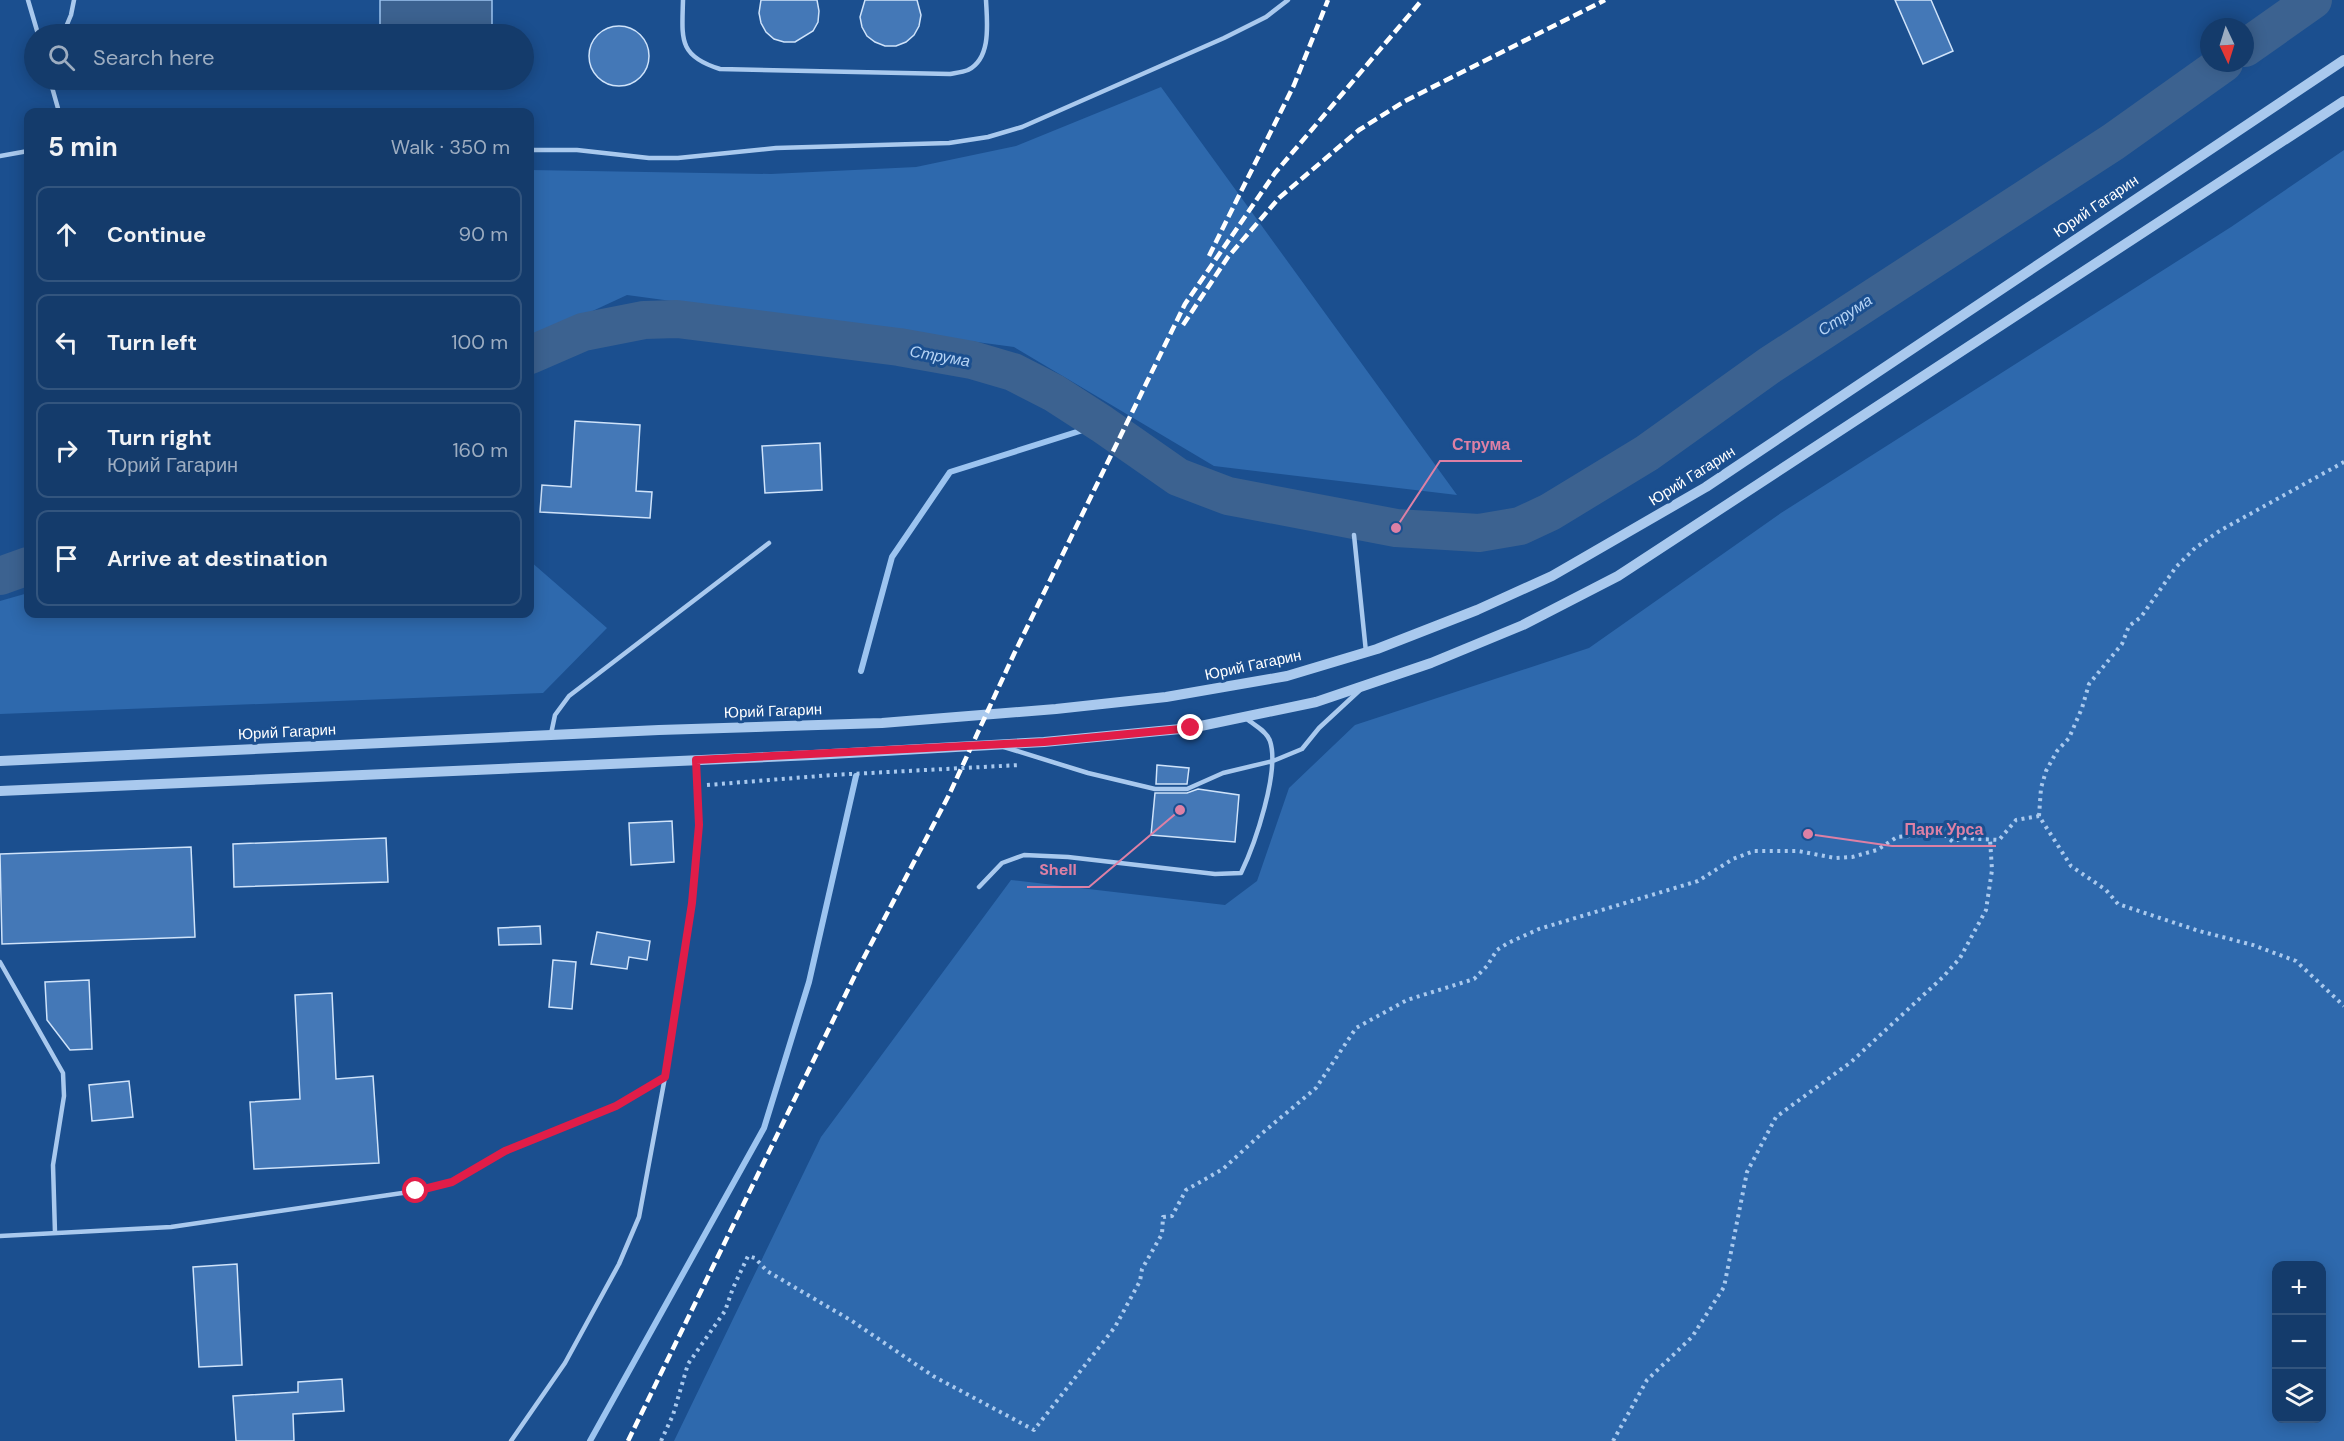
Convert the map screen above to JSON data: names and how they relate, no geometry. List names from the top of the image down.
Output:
{
  "streets": {
    "street": ["Юрий Гагарин"]
  },
  "water": ["Струма"],
  "places": ["Струма", "Shell", "Парк Урса"],
  "north": "bottom",
  "page": {
    "search": "Search here",
    "heading": ["5 min", "Walk · 350 m"],
    "list": [
      ["Continue", "90 m"],
      ["Turn left", "100 m"],
      ["Turn right", "Юрий Гагарин", "160 m"],
      "Arrive at destination"
    ],
    "map_buttons": ["+", "−"]
  }
}
